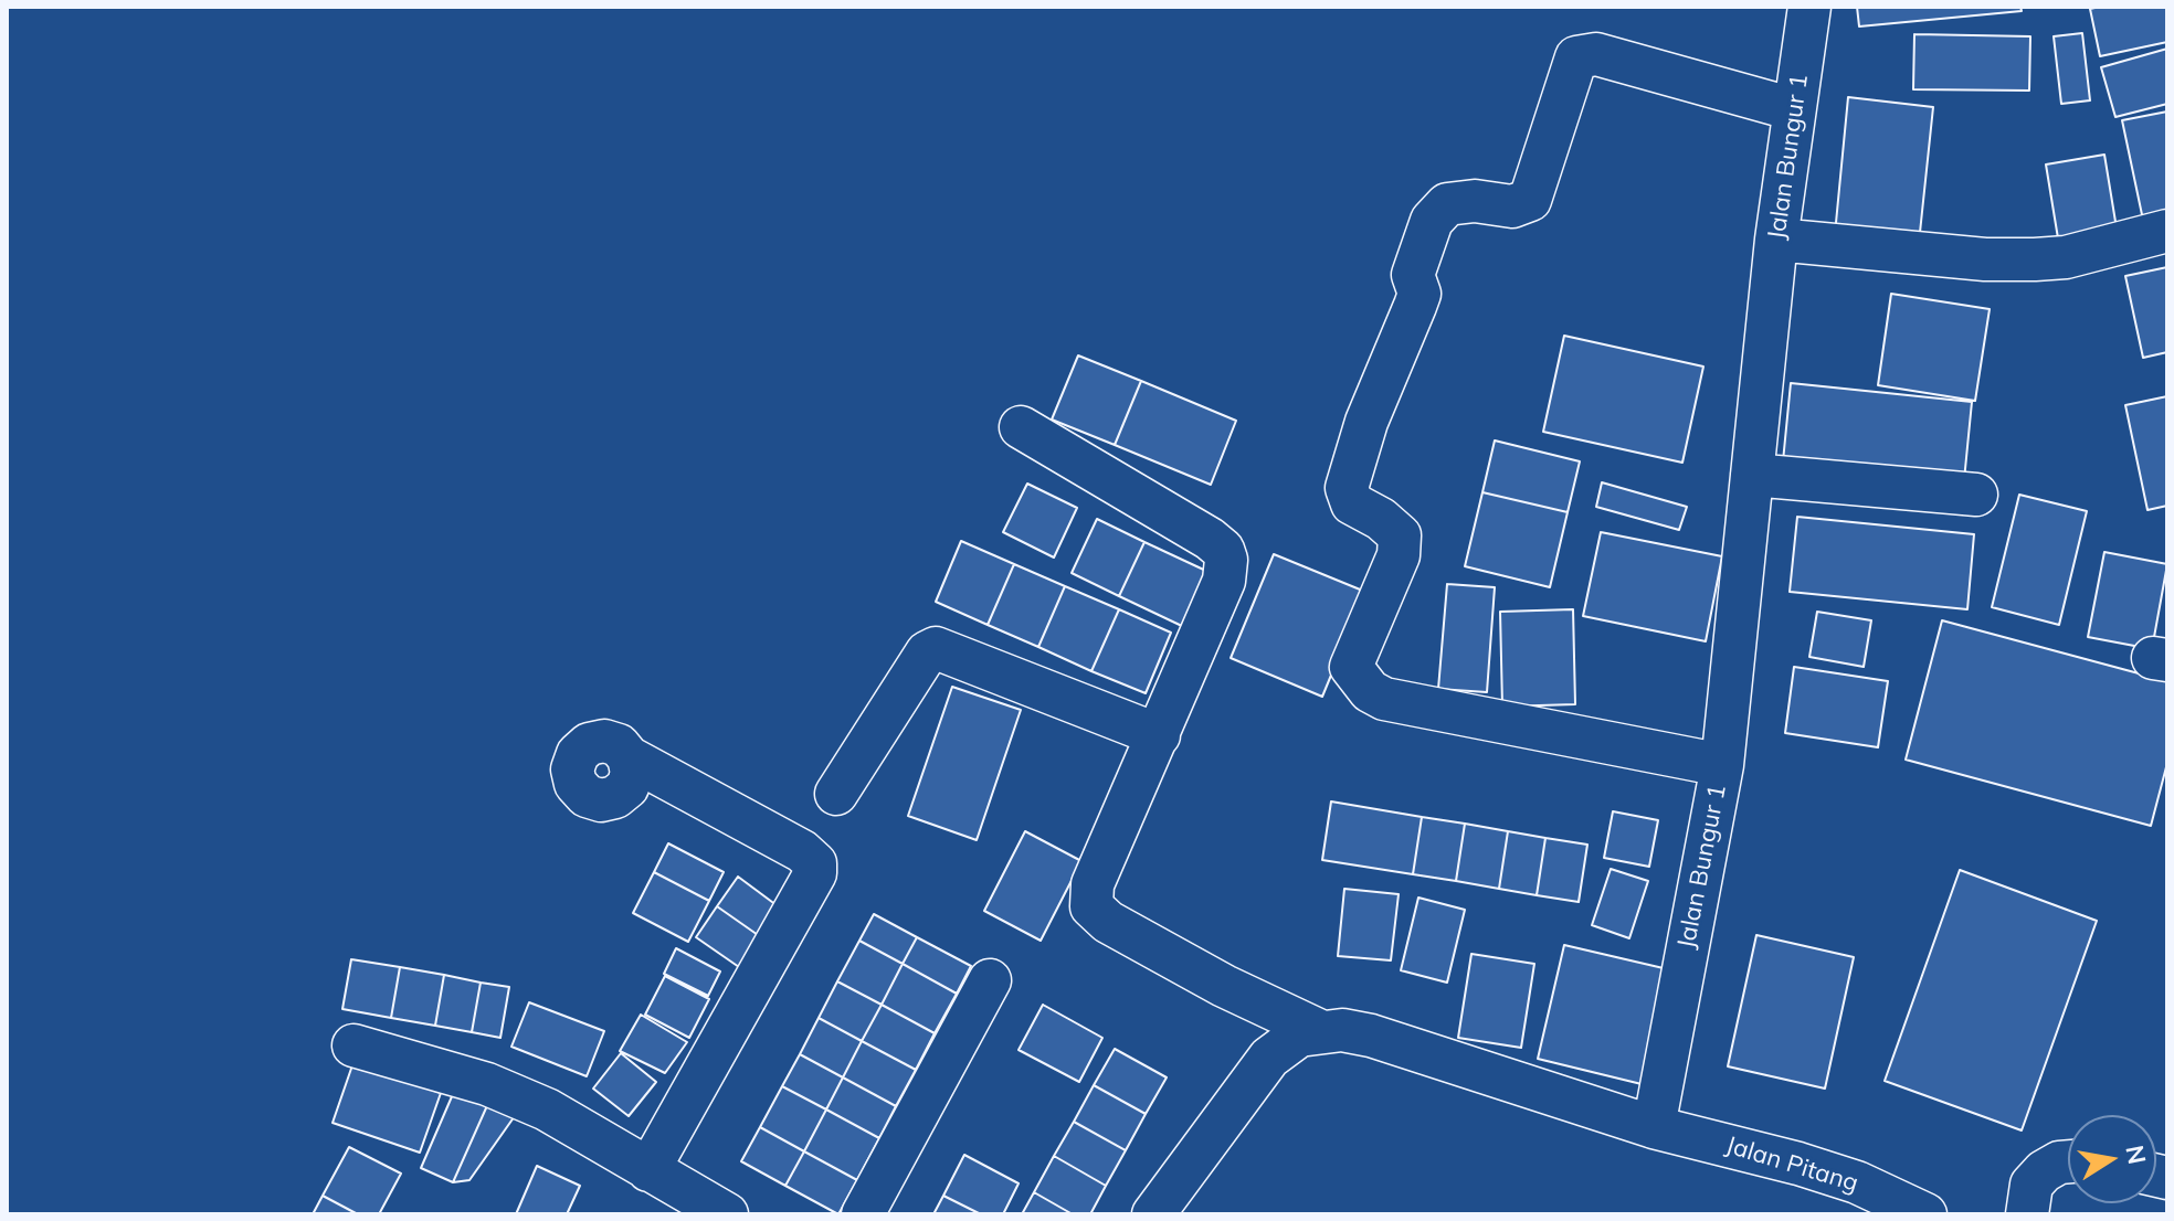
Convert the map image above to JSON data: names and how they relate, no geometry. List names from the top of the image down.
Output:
{
  "streets": {
    "street": ["Jalan Bungur 1", "Jalan Pitang"]
  },
  "crossings": [
    ["Jalan Bungur 1", "Jalan Pitang"]
  ],
  "north": "right"
}
